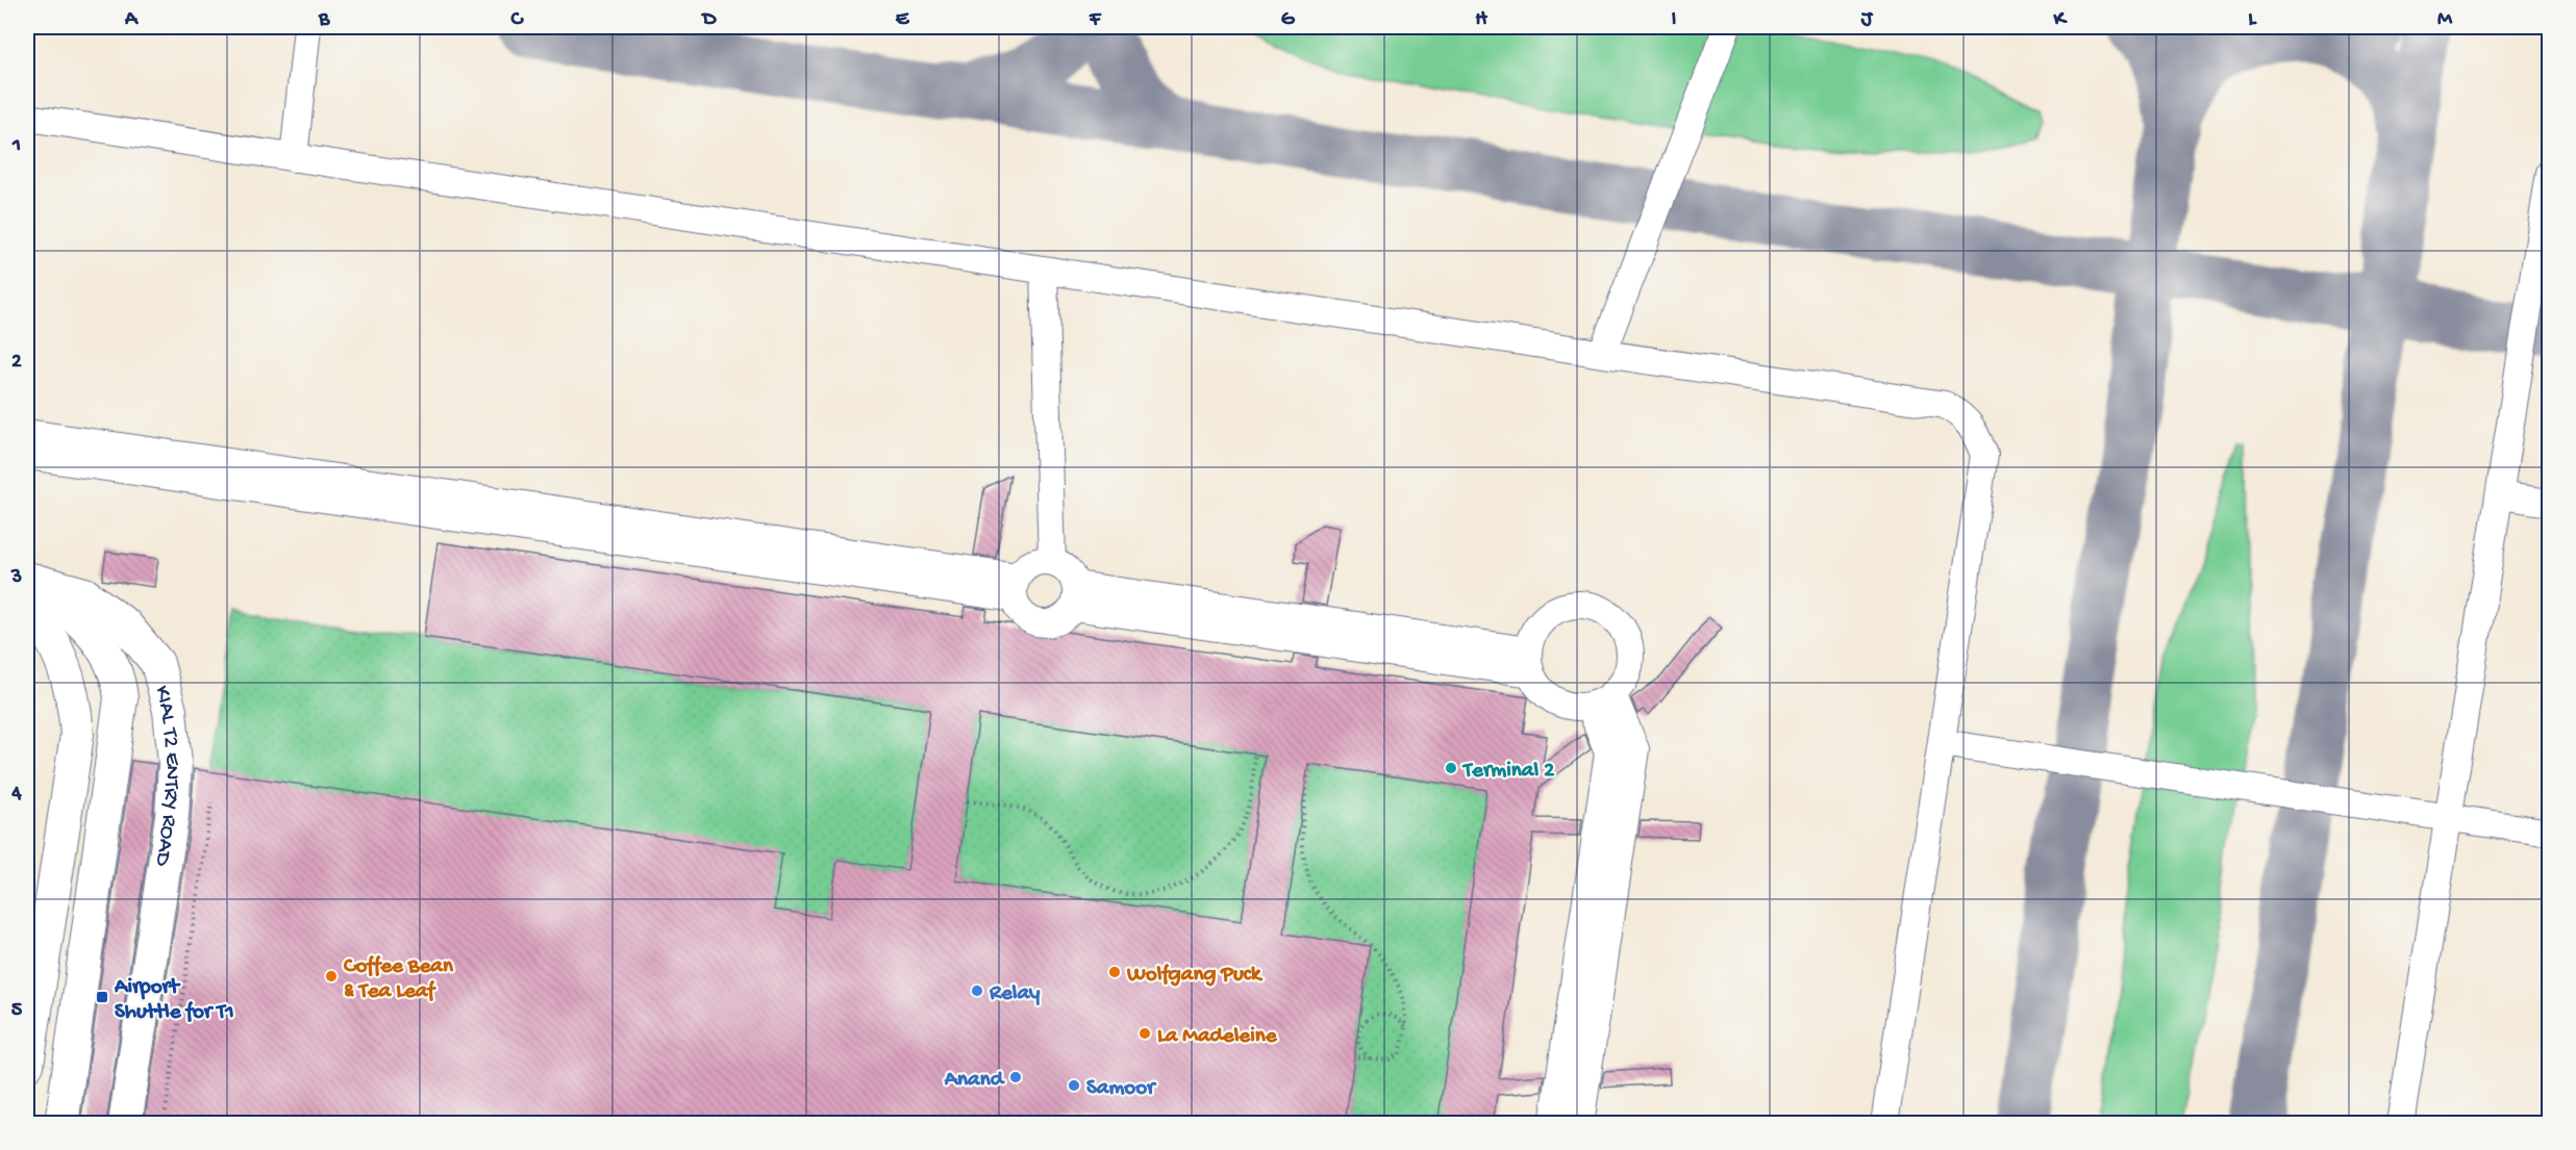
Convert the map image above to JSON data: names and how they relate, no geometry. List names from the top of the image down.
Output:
{
  "streets": {
    "main road": ["KIAL T2 ENTRY ROAD"]
  },
  "places": {
    "other": [
      "Terminal 2",
      "Wolfgang Puck",
      "Coffee Bean & Tea Leaf",
      "Relay",
      "La Madeleine",
      "Anand",
      "Samoor"
    ],
    "transit": ["Airport Shuttle for T1"]
  },
  "grid": {
    "columns": [
      "A",
      "B",
      "C",
      "D",
      "E",
      "F",
      "G",
      "H",
      "I",
      "J",
      "K",
      "L",
      "M"
    ],
    "rows": [
      "1",
      "2",
      "3",
      "4",
      "5"
    ]
  }
}
